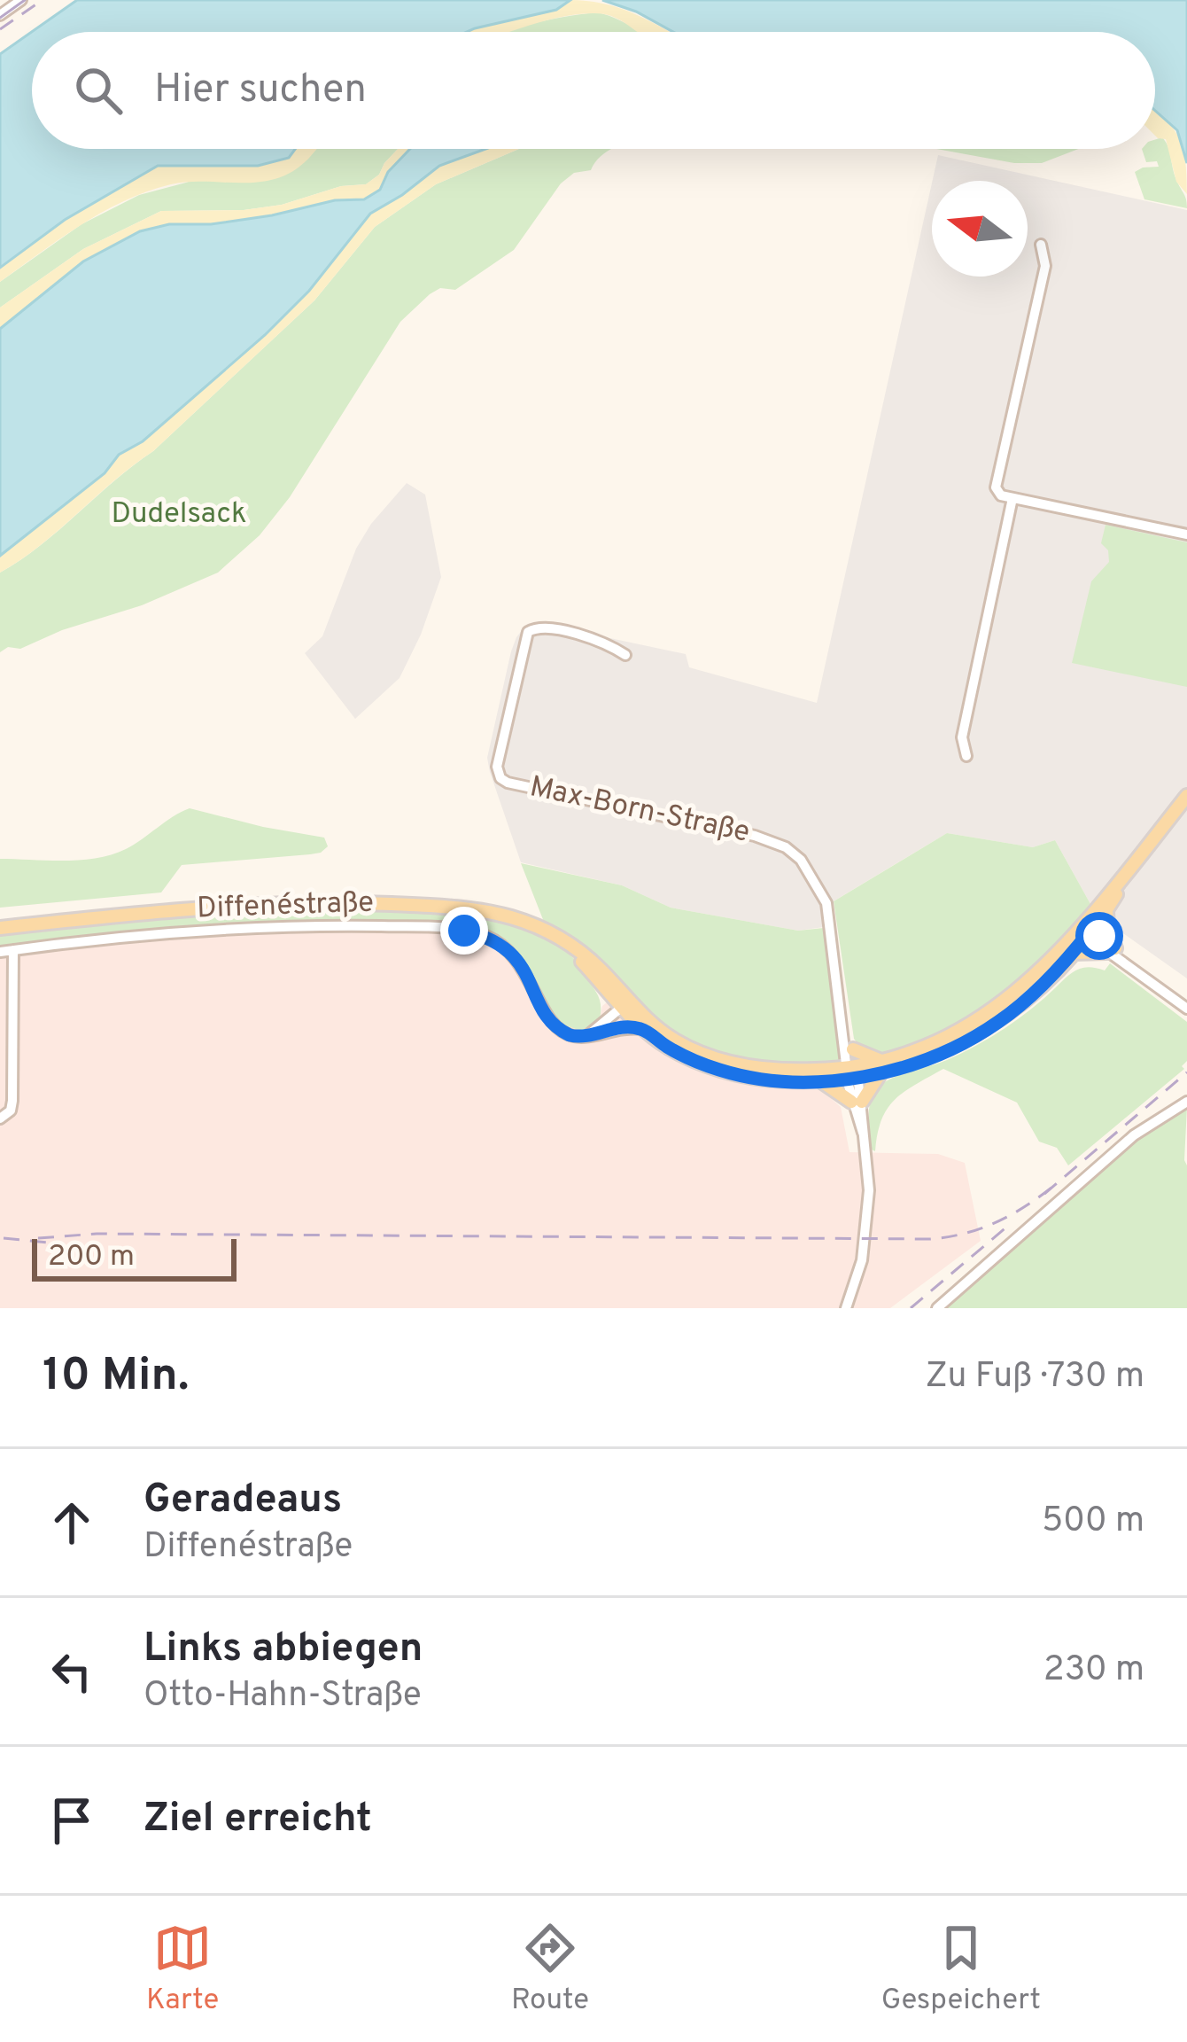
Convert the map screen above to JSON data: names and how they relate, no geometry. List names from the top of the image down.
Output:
{
  "streets": {
    "main road": ["Diffenéstraße"],
    "street": ["Max-Born-Straße"]
  },
  "crossings": [
    ["Max-Born-Straße", "Diffenéstraße"]
  ],
  "parks": ["Dudelsack"],
  "scale_bar": "200 m",
  "north": "left",
  "page": {
    "search": "Hier suchen",
    "scale": "200 m",
    "heading": ["10 Min.", "Zu Fuß · 730 m"],
    "list": [
      ["Geradeaus", "Diffenéstraße", "500 m"],
      ["Links abbiegen", "Otto-Hahn-Straße", "230 m"],
      "Ziel erreicht"
    ],
    "nav": ["Karte", "Route", "Gespeichert"]
  }
}
